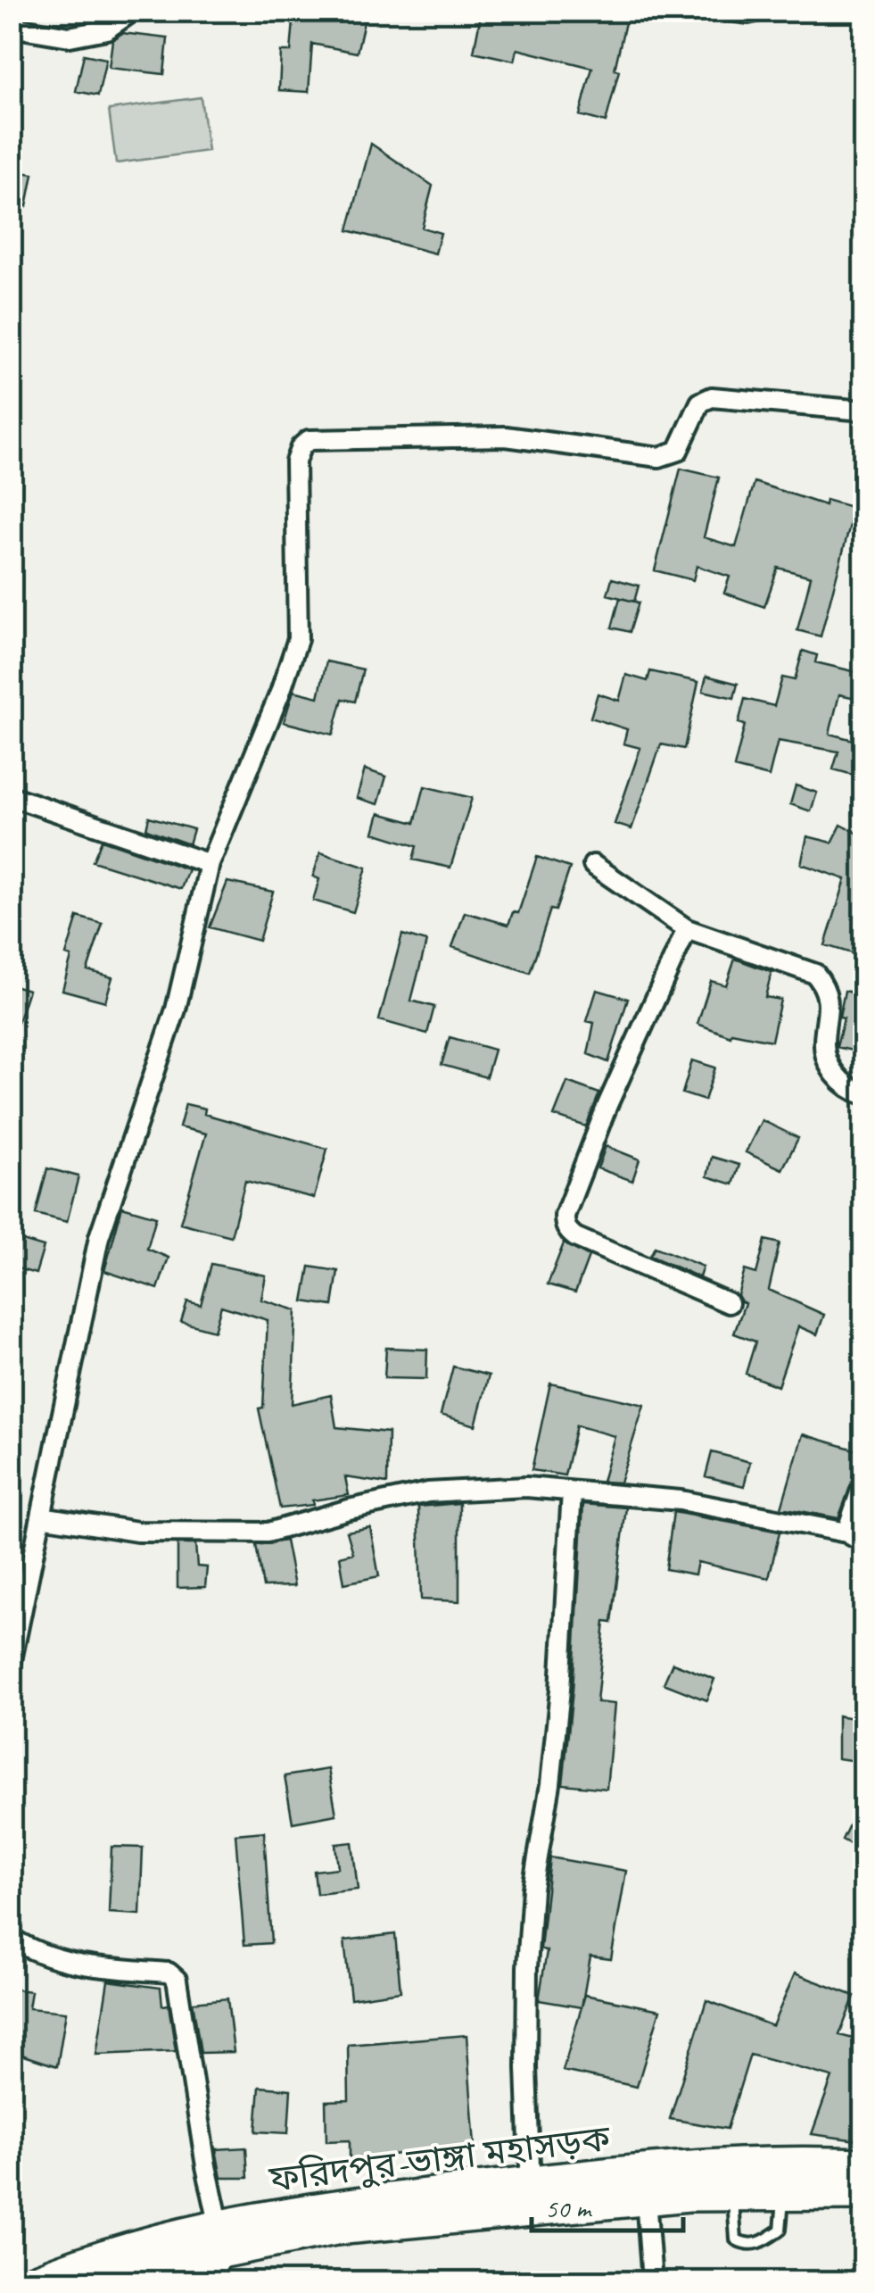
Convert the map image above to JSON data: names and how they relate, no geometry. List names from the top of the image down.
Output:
{
  "streets": {
    "highway": ["ফরিদপুর-ভাঙ্গা মহাসড়ক"]
  },
  "scale_bar": "50 m"
}
